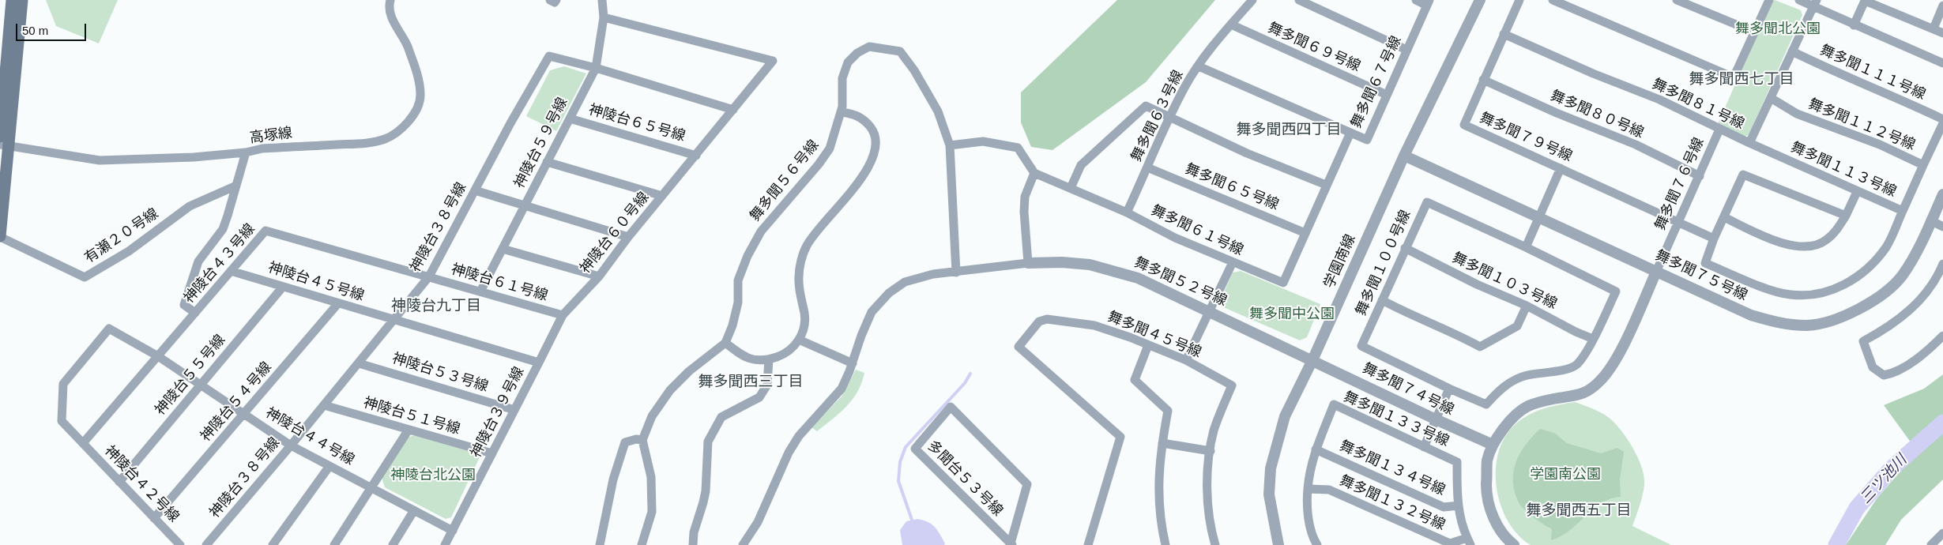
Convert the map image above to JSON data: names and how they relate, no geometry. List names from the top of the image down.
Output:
{
  "streets": {
    "street": [
      "舞多聞６９号線",
      "舞多聞１１１号線",
      "舞多聞６７号線",
      "舞多聞８１号線",
      "舞多聞８０号線",
      "舞多聞６３号線",
      "神陵台６５号線",
      "舞多聞１１２号線",
      "高塚線",
      "舞多聞７９号線",
      "神陵台５９号線",
      "舞多聞１１３号線",
      "舞多聞５６号線",
      "舞多聞７６号線",
      "舞多聞６５号線",
      "神陵台３８号線",
      "舞多聞６１号線",
      "神陵台６０号線",
      "有瀬２０号線",
      "学園南線",
      "舞多聞１００号線",
      "神陵台４３号線",
      "舞多聞７５号線",
      "舞多聞１０３号線",
      "神陵台４５号線",
      "舞多聞５２号線",
      "神陵台６１号線",
      "舞多聞４５号線",
      "神陵台５３号線",
      "神陵台５５号線",
      "舞多聞７４号線",
      "神陵台５４号線",
      "神陵台３９号線",
      "神陵台５１号線",
      "舞多聞１３３号線",
      "神陵台４４号線",
      "舞多聞１３４号線",
      "多聞台５３号線",
      "神陵台４２号線",
      "舞多聞１３２号線"
    ]
  },
  "crossings": [
    ["舞多聞６９号線", "舞多聞６７号線"],
    ["舞多聞６９号線", "舞多聞６３号線"],
    ["舞多聞１１１号線", "舞多聞８１号線"],
    ["舞多聞６７号線", "舞多聞６３号線"],
    ["舞多聞６７号線", "舞多聞６１号線"],
    ["舞多聞８１号線", "舞多聞１１２号線"],
    ["舞多聞８１号線", "舞多聞７９号線"],
    ["舞多聞８１号線", "舞多聞１１３号線"],
    ["舞多聞８１号線", "舞多聞７６号線"],
    ["舞多聞８０号線", "舞多聞７９号線"],
    ["舞多聞８０号線", "舞多聞７６号線"],
    ["舞多聞６３号線", "舞多聞６５号線"],
    ["舞多聞６３号線", "舞多聞６１号線"],
    ["神陵台６５号線", "神陵台５９号線"],
    ["神陵台６５号線", "神陵台６０号線"],
    ["舞多聞１１２号線", "舞多聞１１３号線"],
    ["舞多聞７９号線", "舞多聞７６号線"],
    ["神陵台５９号線", "神陵台３８号線"],
    ["神陵台５９号線", "神陵台６１号線"],
    ["舞多聞７６号線", "舞多聞７５号線"],
    ["舞多聞６５号線", "舞多聞６１号線"],
    ["神陵台３８号線", "神陵台６０号線"],
    ["神陵台３８号線", "神陵台４３号線"],
    ["神陵台３８号線", "神陵台４５号線"],
    ["神陵台３８号線", "神陵台６１号線"],
    ["神陵台３８号線", "神陵台５３号線"],
    ["神陵台３８号線", "神陵台３９号線"],
    ["神陵台３８号線", "神陵台５１号線"],
    ["神陵台３８号線", "神陵台４４号線"],
    ["神陵台６０号線", "神陵台６１号線"],
    ["神陵台６０号線", "神陵台３９号線"],
    ["学園南線", "舞多聞７５号線"],
    ["学園南線", "舞多聞５２号線"],
    ["学園南線", "舞多聞７４号線"],
    ["舞多聞１００号線", "舞多聞１０３号線"],
    ["神陵台４３号線", "神陵台４５号線"],
    ["神陵台４３号線", "神陵台６１号線"],
    ["神陵台４３号線", "神陵台４４号線"],
    ["神陵台４３号線", "神陵台４２号線"],
    ["神陵台４５号線", "神陵台５５号線"],
    ["神陵台４５号線", "神陵台５４号線"],
    ["神陵台４５号線", "神陵台３９号線"],
    ["舞多聞５２号線", "舞多聞７４号線"],
    ["神陵台５３号線", "神陵台３９号線"],
    ["神陵台５５号線", "神陵台４４号線"],
    ["神陵台５５号線", "神陵台４２号線"],
    ["神陵台５４号線", "神陵台４４号線"],
    ["神陵台５４号線", "神陵台４２号線"],
    ["神陵台３９号線", "神陵台５１号線"],
    ["神陵台３９号線", "神陵台４４号線"],
    ["舞多聞１３３号線", "舞多聞１３４号線"],
    ["舞多聞１３３号線", "舞多聞１３２号線"],
    ["神陵台４４号線", "神陵台４２号線"]
  ],
  "districts": [
    "舞多聞西七丁目",
    "舞多聞西四丁目",
    "神陵台九丁目",
    "舞多聞西三丁目",
    "舞多聞西五丁目"
  ],
  "water": ["三ツ池川"],
  "parks": [
    "舞多聞北公園",
    "舞多聞中公園",
    "学園南公園",
    "神陵台北公園"
  ],
  "scale_bar": "50 m"
}
